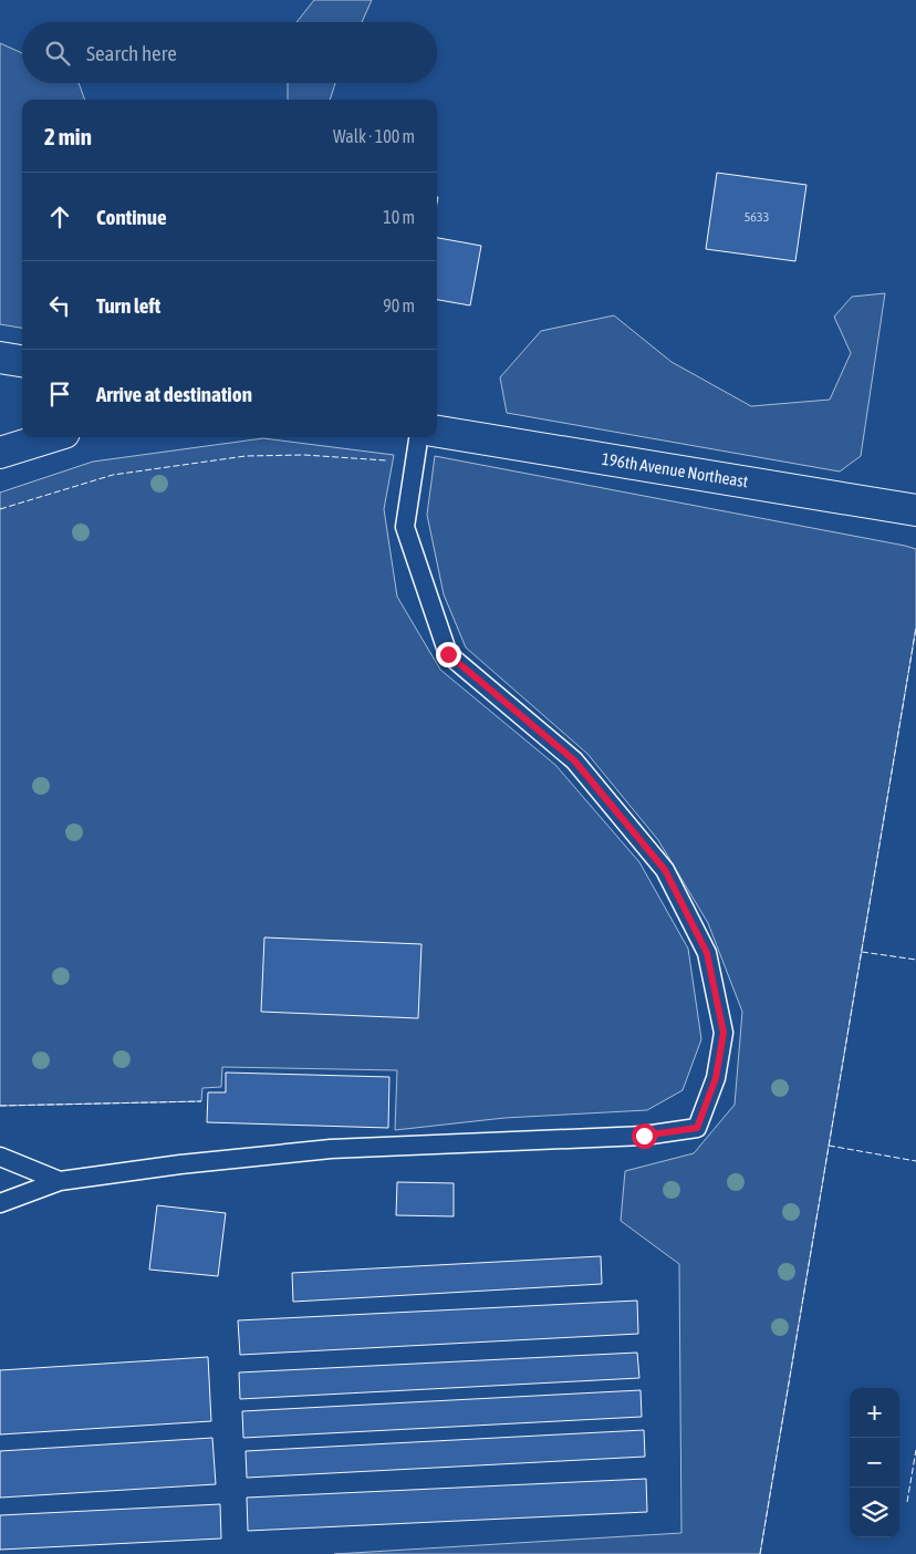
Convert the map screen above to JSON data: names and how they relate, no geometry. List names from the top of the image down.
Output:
{
  "streets": {
    "street": ["196th Avenue Northeast"]
  },
  "house_numbers": ["5633"],
  "page": {
    "search": "Search here",
    "heading": ["2 min", "Walk · 100 m"],
    "list": [
      ["Continue", "10 m"],
      ["Turn left", "90 m"],
      "Arrive at destination"
    ],
    "map_buttons": ["+", "−"]
  }
}
